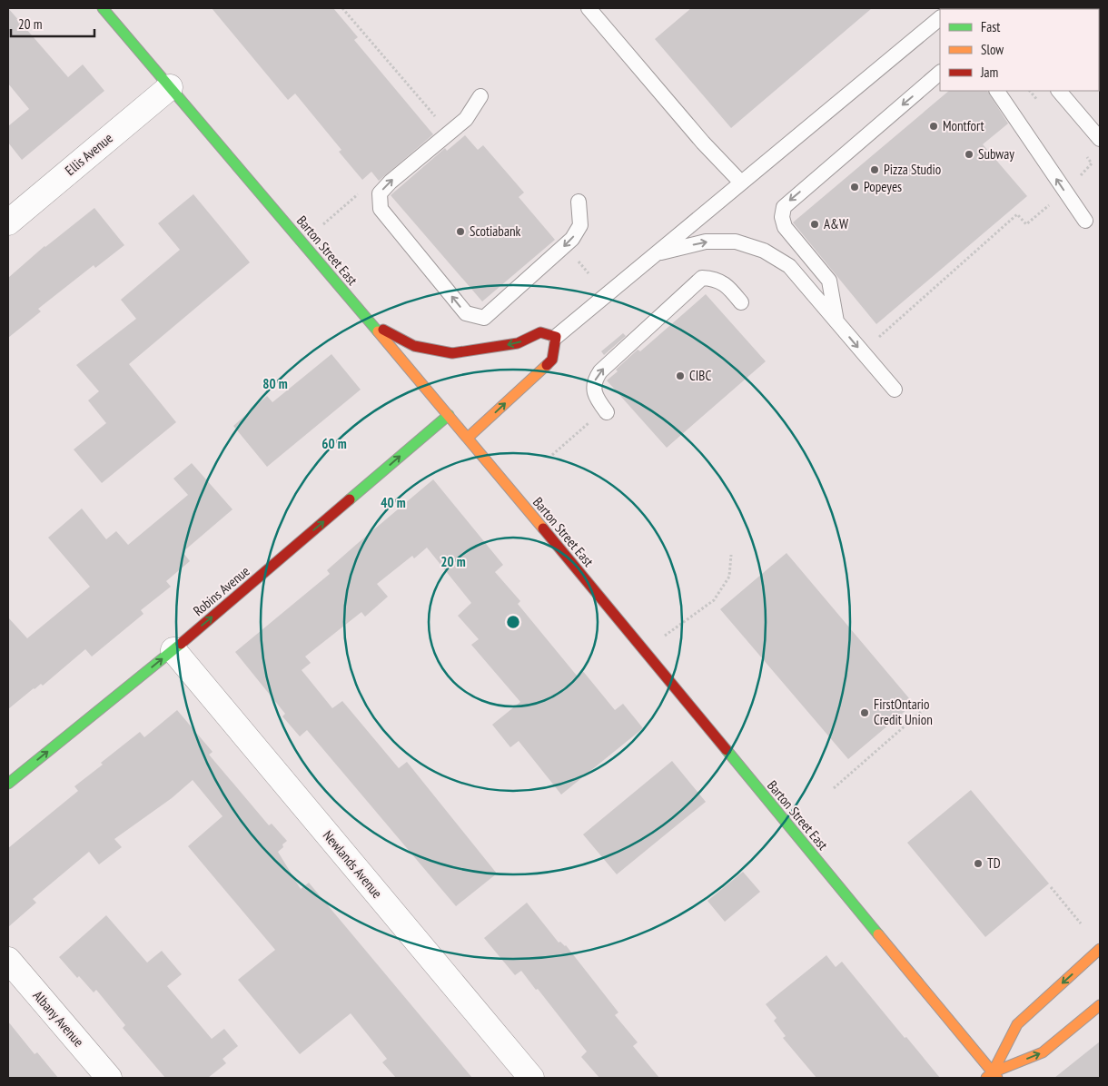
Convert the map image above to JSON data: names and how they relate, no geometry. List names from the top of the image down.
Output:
{
  "streets": {
    "main road": ["Barton Street East", "Robins Avenue"],
    "street": ["Ellis Avenue", "Newlands Avenue", "Albany Avenue"]
  },
  "crossings": [
    ["Ellis Avenue", "Barton Street East"],
    ["Barton Street East", "Robins Avenue"],
    ["Robins Avenue", "Newlands Avenue"]
  ],
  "one_way": ["Robins Avenue"],
  "places": [
    "Montfort",
    "Subway",
    "Pizza Studio",
    "Popeyes",
    "A&W",
    "Scotiabank",
    "CIBC",
    "FirstOntario Credit Union",
    "TD"
  ],
  "legend": ["Fast", "Slow", "Jam"],
  "scale_bar": "20 m",
  "rings": [
    "80 m",
    "60 m",
    "40 m",
    "20 m"
  ]
}
